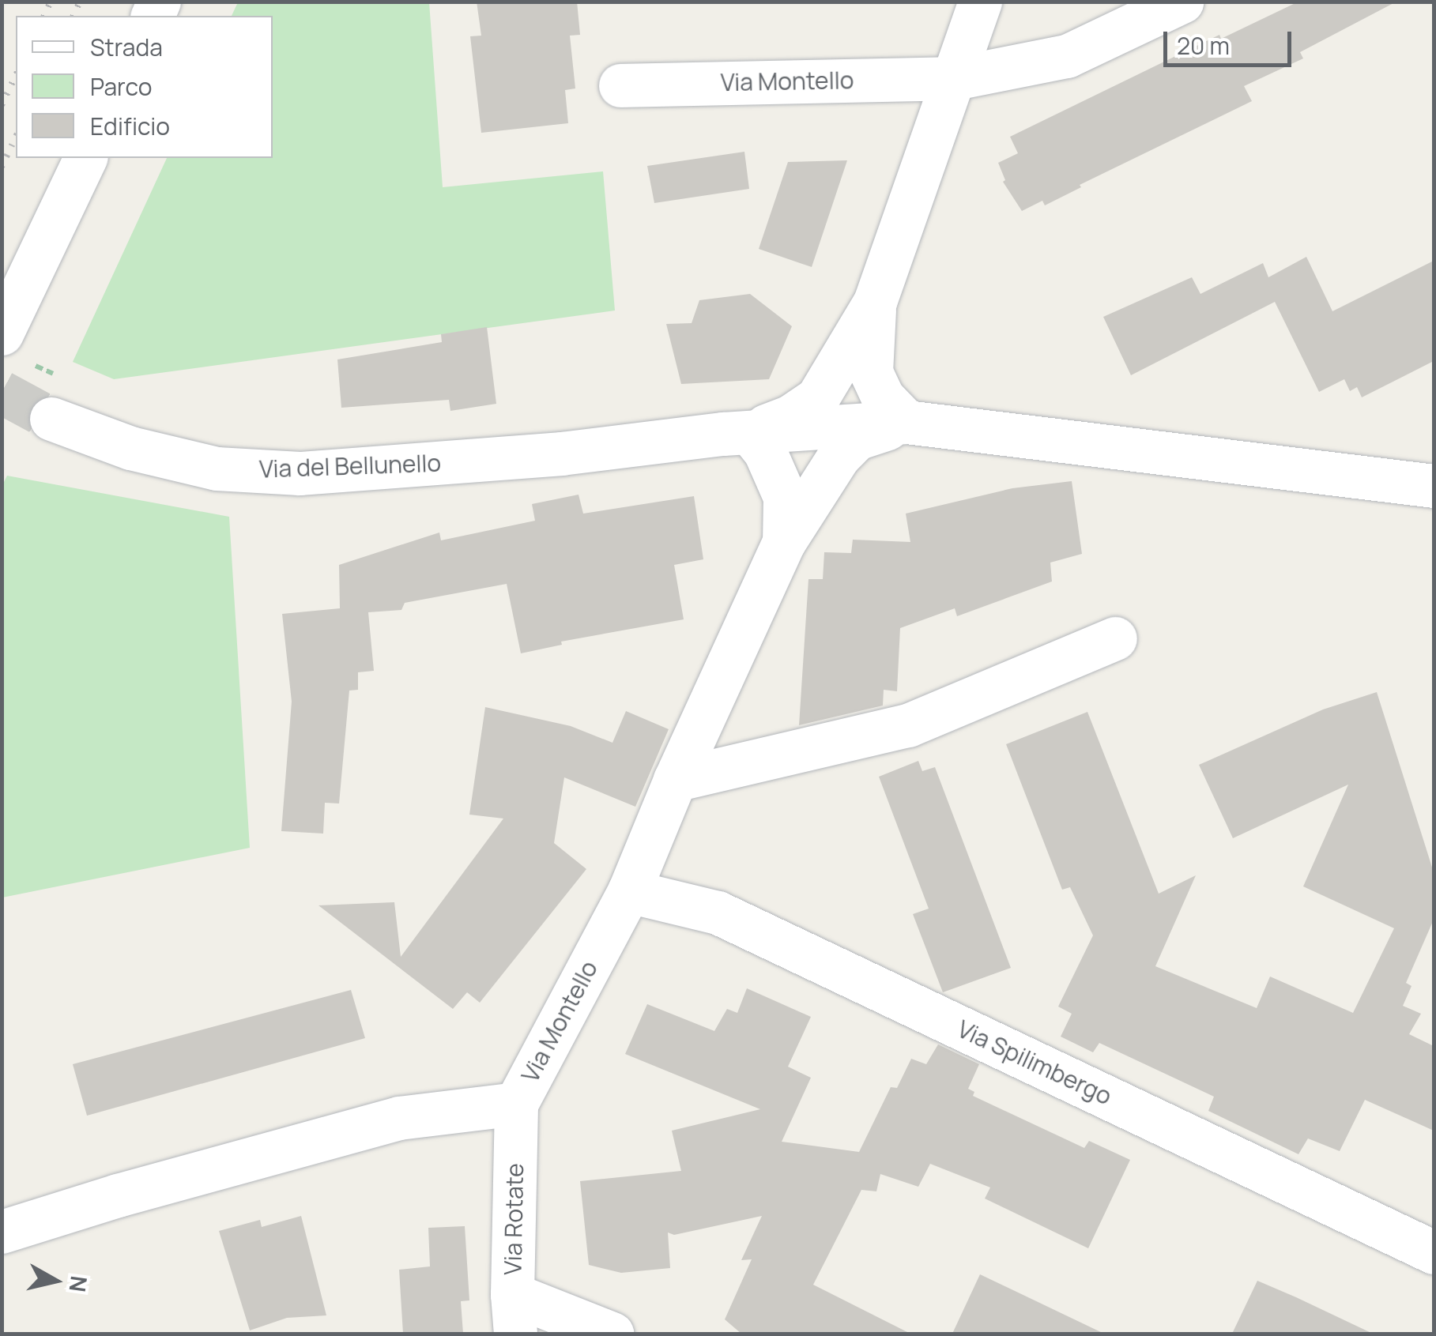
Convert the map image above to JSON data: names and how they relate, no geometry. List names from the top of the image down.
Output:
{
  "streets": {
    "street": [
      "Via Montello",
      "Via del Bellunello",
      "Via Spilimbergo",
      "Via Rotate"
    ]
  },
  "crossings": [
    ["Via Montello", "Via Spilimbergo"],
    ["Via Montello", "Via Rotate"]
  ],
  "legend": ["Strada", "Parco", "Edificio"],
  "scale_bar": "20 m",
  "north": "right"
}
